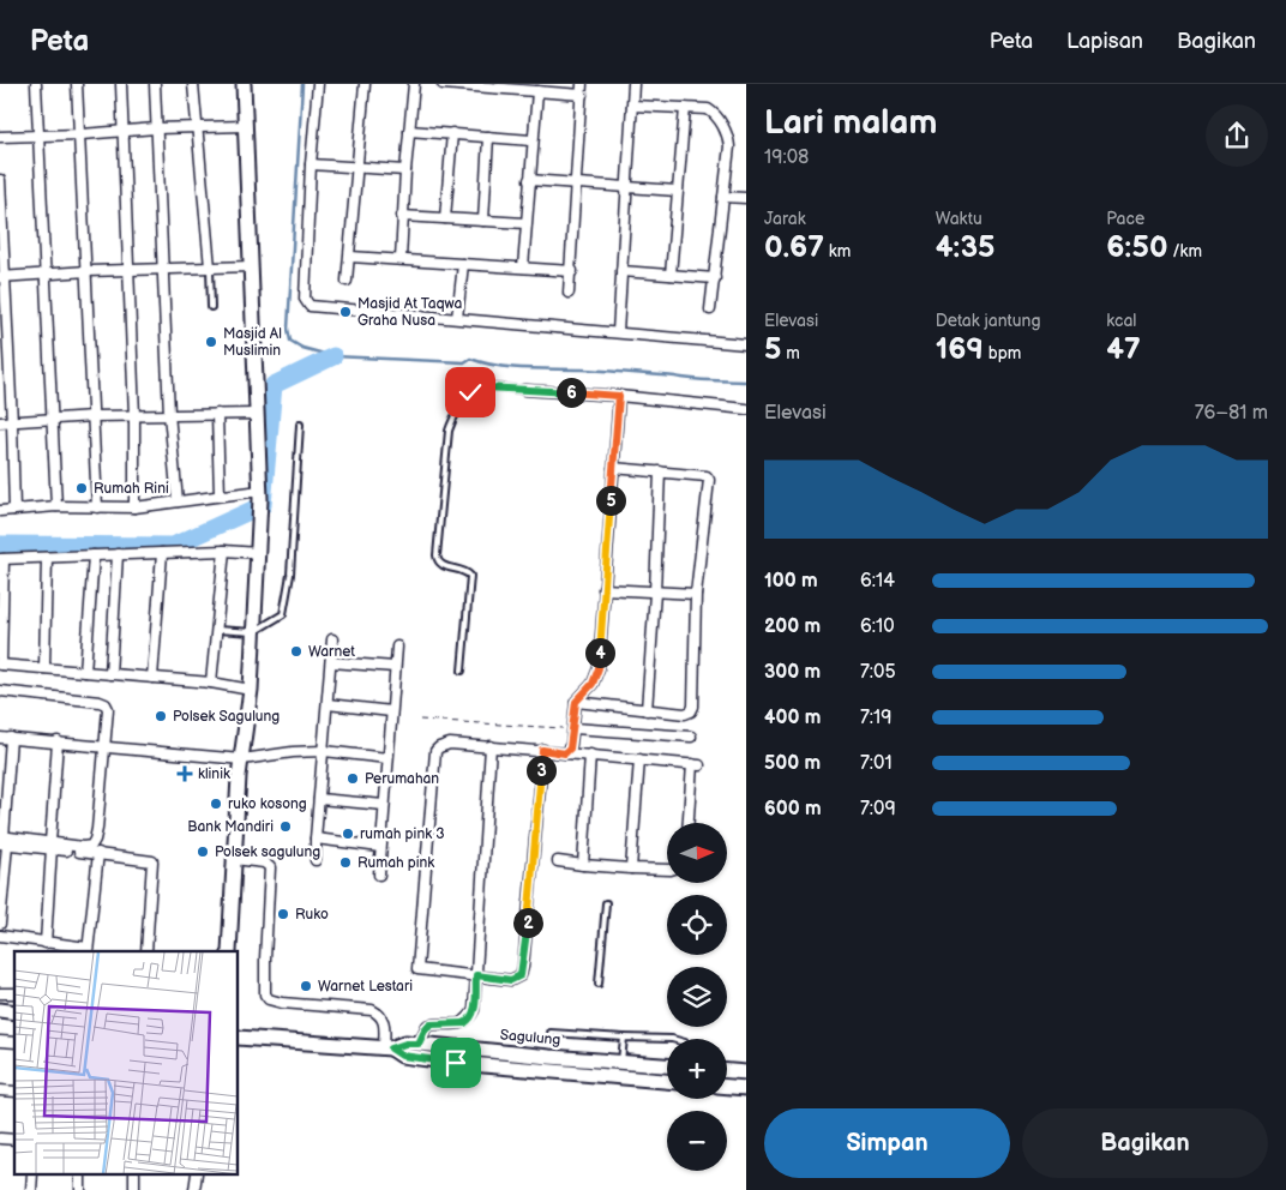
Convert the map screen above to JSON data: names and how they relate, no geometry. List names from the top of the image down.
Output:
{
  "streets": {
    "street": ["Sagulung"]
  },
  "places": {
    "other": [
      "Masjid At Taqwa Graha Nusa",
      "Masjid Al Muslimin",
      "Rumah Rini",
      "Warnet",
      "Polsek Sagulung",
      "Perumahan",
      "ruko kosong",
      "Bank Mandiri",
      "rumah pink 3",
      "Polsek sagulung",
      "Rumah pink",
      "Ruko",
      "Warnet Lestari"
    ],
    "health": ["klinik"]
  },
  "north": "right",
  "page": {
    "header": "Peta",
    "nav": ["Peta", "Lapisan", "Bagikan"],
    "heading": ["Lari malam", "19:08"],
    "stats": [
      ["Jarak", "0.67 km"],
      ["Waktu", "4:35"],
      ["Pace", "6:50 /km"],
      ["Elevasi", "5 m"],
      ["Detak jantung", "169 bpm"],
      ["kcal", "47"]
    ],
    "pins": [
      "6",
      "5",
      "4",
      "3",
      "2"
    ],
    "chart": ["Elevasi", "76–81 m"],
    "list": [
      {
        "name": "100 m",
        "note": "6:14"
      },
      {
        "name": "200 m",
        "note": "6:10"
      },
      {
        "name": "300 m",
        "note": "7:05"
      },
      {
        "name": "400 m",
        "note": "7:19"
      },
      {
        "name": "500 m",
        "note": "7:01"
      },
      {
        "name": "600 m",
        "note": "7:09"
      }
    ],
    "map_buttons": ["+", "−"],
    "buttons": ["Simpan", "Bagikan"]
  }
}
